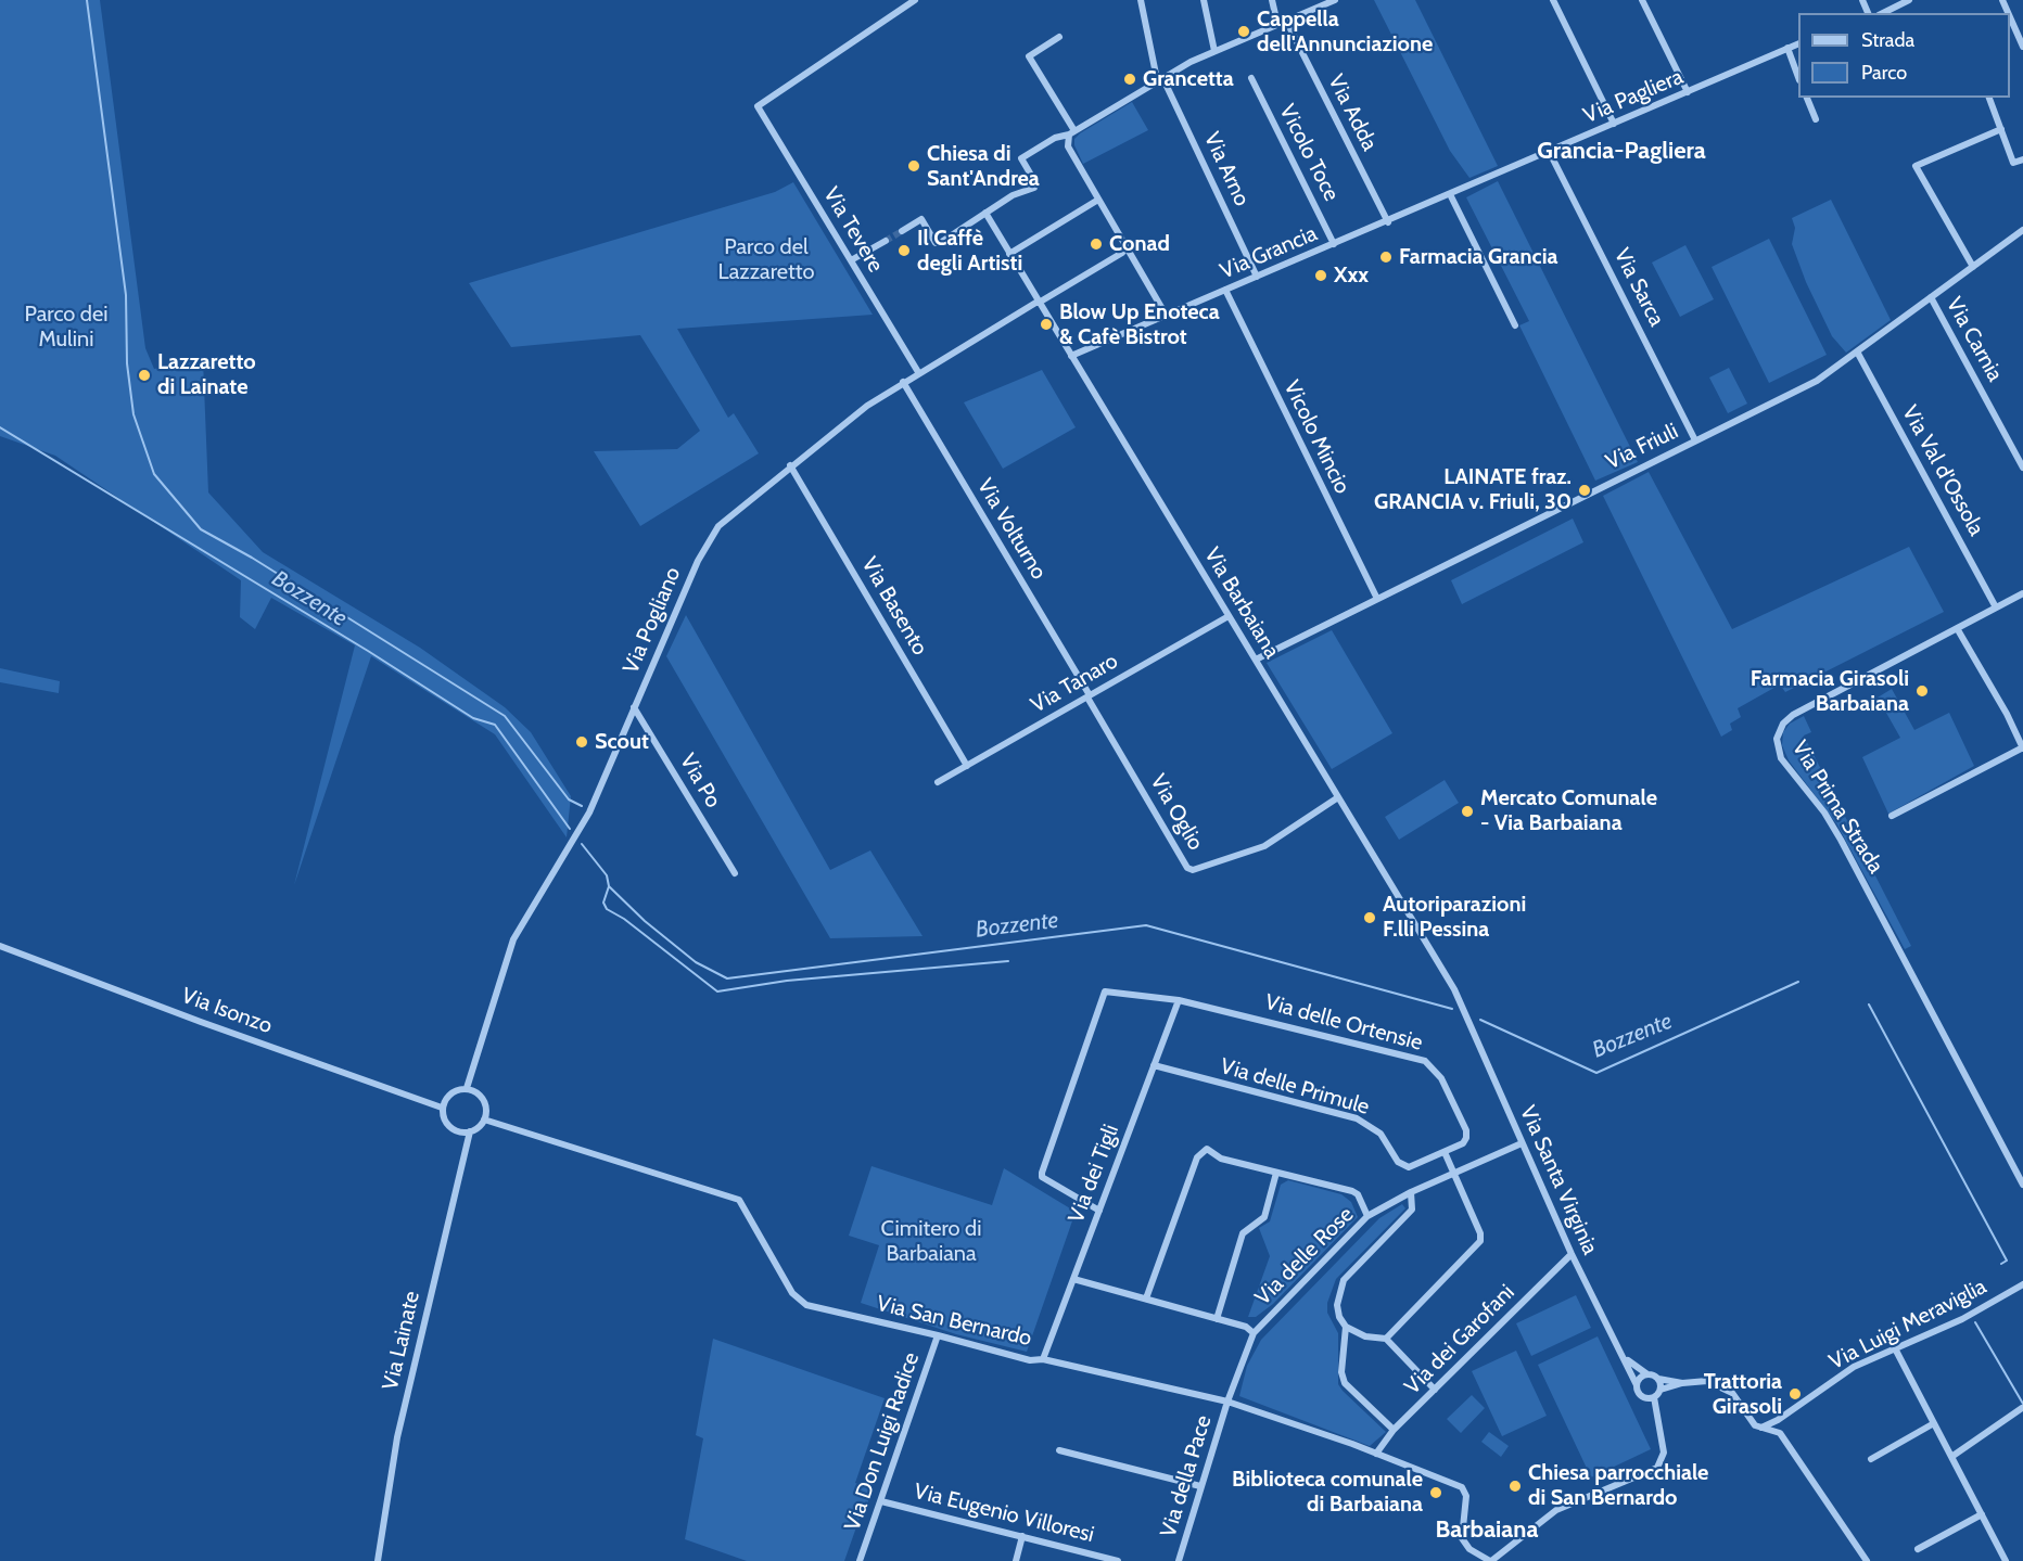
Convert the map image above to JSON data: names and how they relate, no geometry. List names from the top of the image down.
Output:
{
  "streets": {
    "street": [
      "Via Pagliera",
      "Via Adda",
      "Vicolo Toce",
      "Via Arno",
      "Via Tevere",
      "Via Grancia",
      "Via Sarca",
      "Via Carnia",
      "Vicolo Mincio",
      "Via Friuli",
      "Via Val d'Ossola",
      "Via Volturno",
      "Via Barbaiana",
      "Via Basento",
      "Via Pogliano",
      "Via Tanaro",
      "Via Po",
      "Via Prima Strada",
      "Via Oglio",
      "Via Isonzo",
      "Via delle Ortensie",
      "Via delle Primule",
      "Via dei Tigli",
      "Via Santa Virginia",
      "Via delle Rose",
      "Via San Bernardo",
      "Via Luigi Meraviglia",
      "Via dei Garofani",
      "Via Lainate",
      "Via Don Luigi Radice",
      "Via della Pace",
      "Via Eugenio Villoresi"
    ]
  },
  "crossings": [
    ["Via Pagliera", "Via Grancia"],
    ["Via Pagliera", "Via Sarca"],
    ["Via Adda", "Via Grancia"],
    ["Vicolo Toce", "Via Grancia"],
    ["Via Arno", "Via Grancia"],
    ["Via Tevere", "Via Pogliano"],
    ["Via Grancia", "Vicolo Mincio"],
    ["Via Grancia", "Via Barbaiana"],
    ["Via Sarca", "Via Friuli"],
    ["Via Carnia", "Via Friuli"],
    ["Vicolo Mincio", "Via Friuli"],
    ["Via Friuli", "Via Val d'Ossola"],
    ["Via Friuli", "Via Barbaiana"],
    ["Via Val d'Ossola", "Via Prima Strada"],
    ["Via Volturno", "Via Pogliano"],
    ["Via Volturno", "Via Tanaro"],
    ["Via Volturno", "Via Oglio"],
    ["Via Barbaiana", "Via Pogliano"],
    ["Via Barbaiana", "Via Tanaro"],
    ["Via Barbaiana", "Via Oglio"],
    ["Via Barbaiana", "Via Santa Virginia"],
    ["Via Basento", "Via Pogliano"],
    ["Via Basento", "Via Tanaro"],
    ["Via Pogliano", "Via Po"],
    ["Via Pogliano", "Via Isonzo"],
    ["Via Pogliano", "Via San Bernardo"],
    ["Via Pogliano", "Via Lainate"],
    ["Via Tanaro", "Via Oglio"],
    ["Via Isonzo", "Via San Bernardo"],
    ["Via Isonzo", "Via Lainate"],
    ["Via delle Ortensie", "Via delle Primule"],
    ["Via delle Ortensie", "Via dei Tigli"],
    ["Via delle Primule", "Via dei Tigli"],
    ["Via dei Tigli", "Via San Bernardo"],
    ["Via Santa Virginia", "Via delle Rose"],
    ["Via Santa Virginia", "Via dei Garofani"],
    ["Via delle Rose", "Via San Bernardo"],
    ["Via delle Rose", "Via della Pace"],
    ["Via San Bernardo", "Via dei Garofani"],
    ["Via San Bernardo", "Via Lainate"],
    ["Via San Bernardo", "Via Don Luigi Radice"],
    ["Via San Bernardo", "Via della Pace"],
    ["Via Don Luigi Radice", "Via Eugenio Villoresi"]
  ],
  "districts": ["Grancia-Pagliera", "Barbaiana"],
  "water": ["Bozzente"],
  "parks": ["Parco del Lazzaretto", "Parco dei Mulini", "Cimitero di Barbaiana"],
  "places": [
    "Cappella dell'Annunciazione",
    "Grancetta",
    "Chiesa di Sant'Andrea",
    "Conad",
    "Il Caffè degli Artisti",
    "Farmacia Grancia",
    "Xxx",
    "Blow Up Enoteca & Cafè Bistrot",
    "Lazzaretto di Lainate",
    "LAINATE fraz. GRANCIA v. Friuli, 30",
    "Farmacia Girasoli Barbaiana",
    "Scout",
    "Mercato Comunale - Via Barbaiana",
    "Autoriparazioni F.lli Pessina",
    "Trattoria Girasoli",
    "Chiesa parrocchiale di San Bernardo",
    "Biblioteca comunale di Barbaiana"
  ],
  "legend": ["Strada", "Parco"]
}
